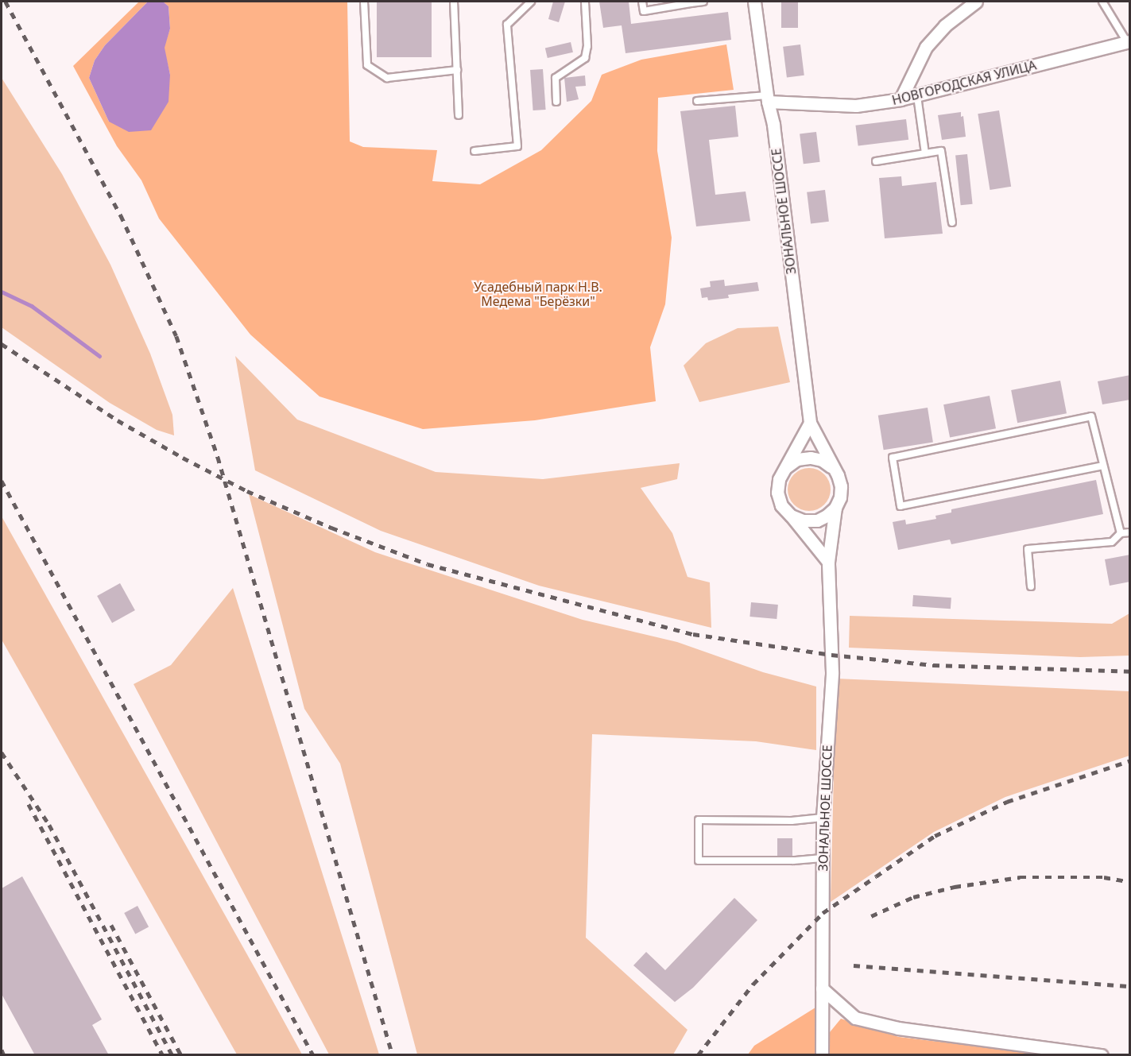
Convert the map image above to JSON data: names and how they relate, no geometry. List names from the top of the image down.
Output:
{
  "streets": {
    "street": ["НОВГОРОДСКАЯ УЛИЦА", "ЗОНАЛЬНОЕ ШОССЕ"]
  },
  "crossings": [
    ["НОВГОРОДСКАЯ УЛИЦА", "ЗОНАЛЬНОЕ ШОССЕ"]
  ],
  "parks": ["Усадебный парк Н.В. Медема \"Берёзки\""]
}
